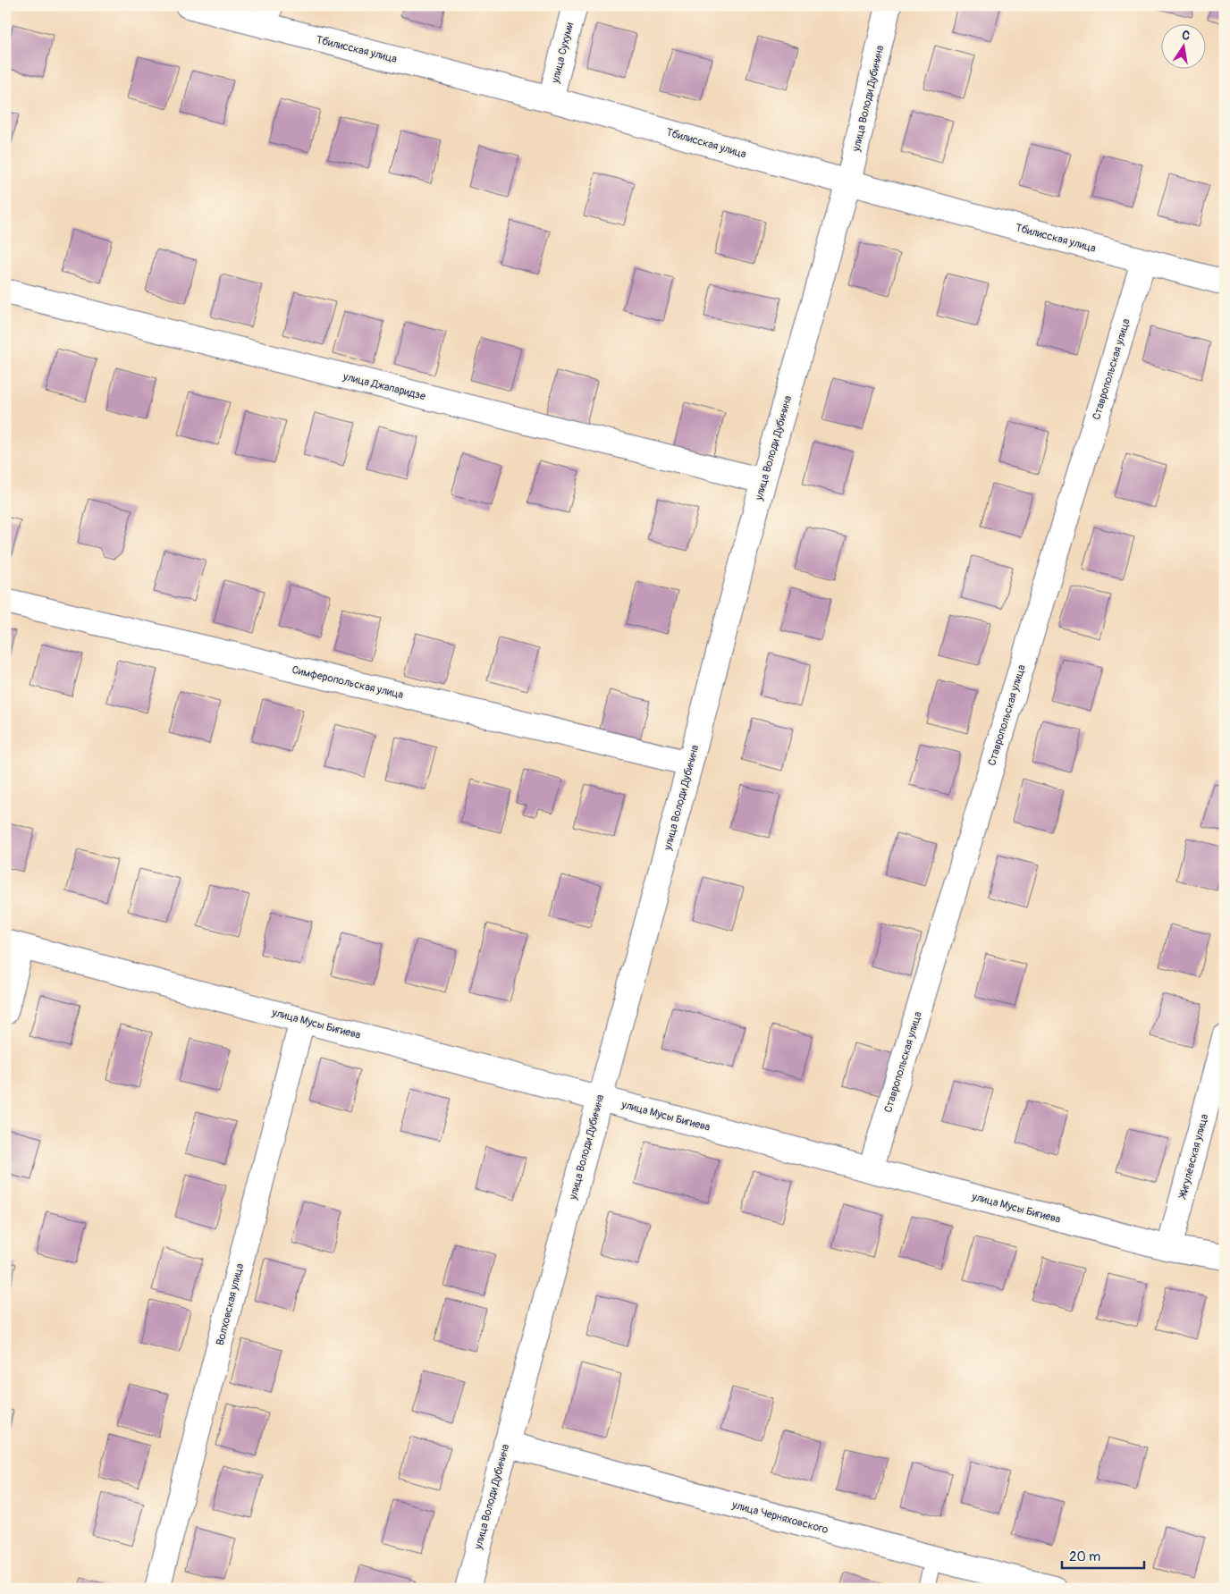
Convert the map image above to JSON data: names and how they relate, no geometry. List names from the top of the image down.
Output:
{
  "streets": {
    "street": [
      "Тбилисская улица",
      "улица Сухуми",
      "улица Володи Дубинина",
      "Ставропольская улица",
      "улица Джапаридзе",
      "Симферопольская улица",
      "улица Мусы Бигиева",
      "Жигулёвская улица",
      "Волховская улица",
      "улица Черняховского"
    ]
  },
  "crossings": [
    ["Тбилисская улица", "улица Сухуми"],
    ["Тбилисская улица", "улица Володи Дубинина"],
    ["Тбилисская улица", "Ставропольская улица"],
    ["улица Володи Дубинина", "улица Джапаридзе"],
    ["улица Володи Дубинина", "Симферопольская улица"],
    ["улица Володи Дубинина", "улица Мусы Бигиева"],
    ["улица Володи Дубинина", "улица Черняховского"],
    ["Ставропольская улица", "улица Мусы Бигиева"],
    ["улица Мусы Бигиева", "Жигулёвская улица"],
    ["улица Мусы Бигиева", "Волховская улица"]
  ],
  "scale_bar": "20 m",
  "north": "top"
}
